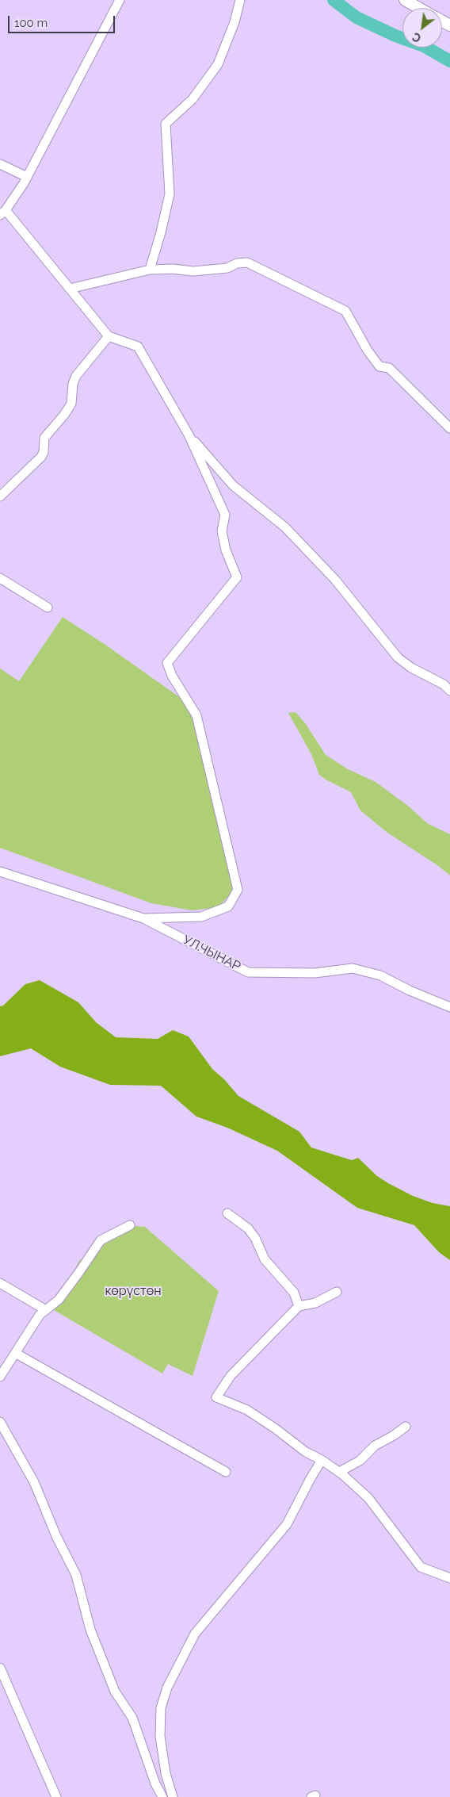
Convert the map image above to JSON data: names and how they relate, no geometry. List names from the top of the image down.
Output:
{
  "streets": {
    "street": ["УЛ.ЧЫНАР"]
  },
  "parks": ["көрүстөн"],
  "scale_bar": "100 m",
  "north": "bottom left"
}
